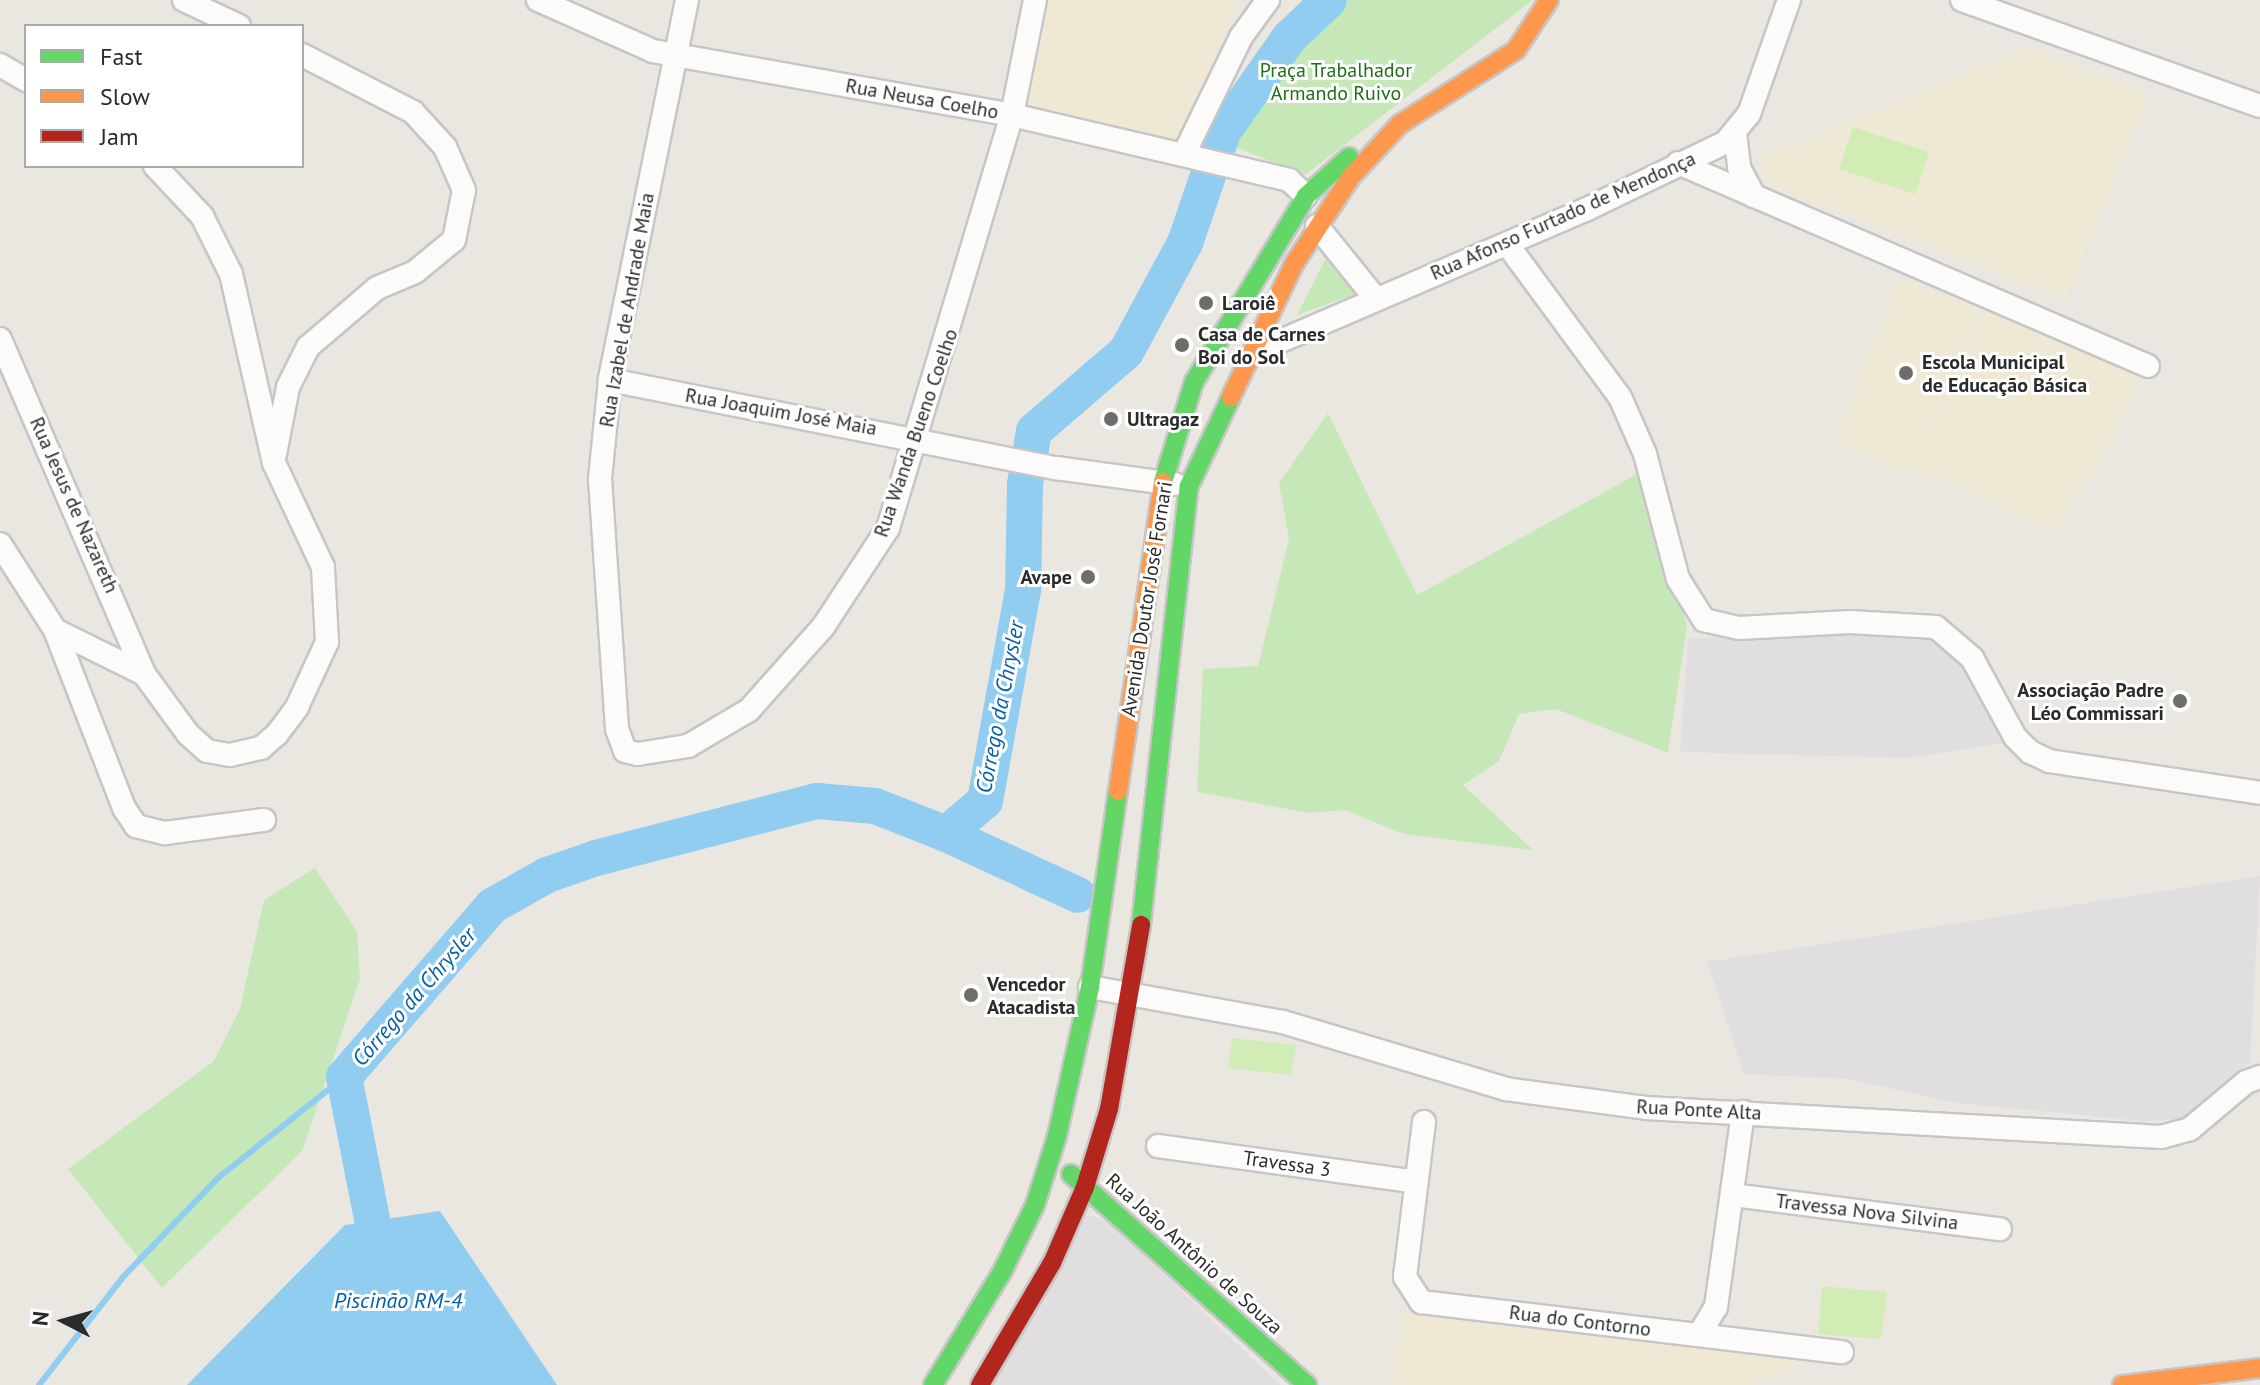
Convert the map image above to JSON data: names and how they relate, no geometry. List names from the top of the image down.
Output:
{
  "streets": {
    "main road": ["Avenida Doutor José Fornari", "Rua João Antônio de Souza"],
    "street": [
      "Rua Neusa Coelho",
      "Rua Afonso Furtado de Mendonça",
      "Rua Izabel de Andrade Maia",
      "Rua Joaquim José Maia",
      "Rua Wanda Bueno Coelho",
      "Rua Jesus de Nazareth",
      "Rua Ponte Alta",
      "Travessa 3",
      "Travessa Nova Silvina",
      "Rua do Contorno"
    ]
  },
  "crossings": [
    ["Rua Neusa Coelho", "Rua Izabel de Andrade Maia"],
    ["Rua Neusa Coelho", "Rua Wanda Bueno Coelho"],
    ["Rua Neusa Coelho", "Avenida Doutor José Fornari"],
    ["Rua Afonso Furtado de Mendonça", "Avenida Doutor José Fornari"],
    ["Rua Izabel de Andrade Maia", "Rua Joaquim José Maia"],
    ["Rua Izabel de Andrade Maia", "Rua Wanda Bueno Coelho"],
    ["Rua Joaquim José Maia", "Rua Wanda Bueno Coelho"],
    ["Rua Joaquim José Maia", "Avenida Doutor José Fornari"],
    ["Avenida Doutor José Fornari", "Rua Ponte Alta"],
    ["Avenida Doutor José Fornari", "Rua João Antônio de Souza"],
    ["Travessa 3", "Rua do Contorno"]
  ],
  "water": ["Córrego da Chrysler", "Piscinão RM-4"],
  "parks": ["Praça Trabalhador Armando Ruivo"],
  "places": [
    "Laroiê",
    "Casa de Carnes Boi do Sol",
    "Escola Municipal de Educação Básica",
    "Ultragaz",
    "Avape",
    "Associação Padre Léo Commissari",
    "Vencedor Atacadista"
  ],
  "legend": ["Fast", "Slow", "Jam"],
  "north": "left"
}
